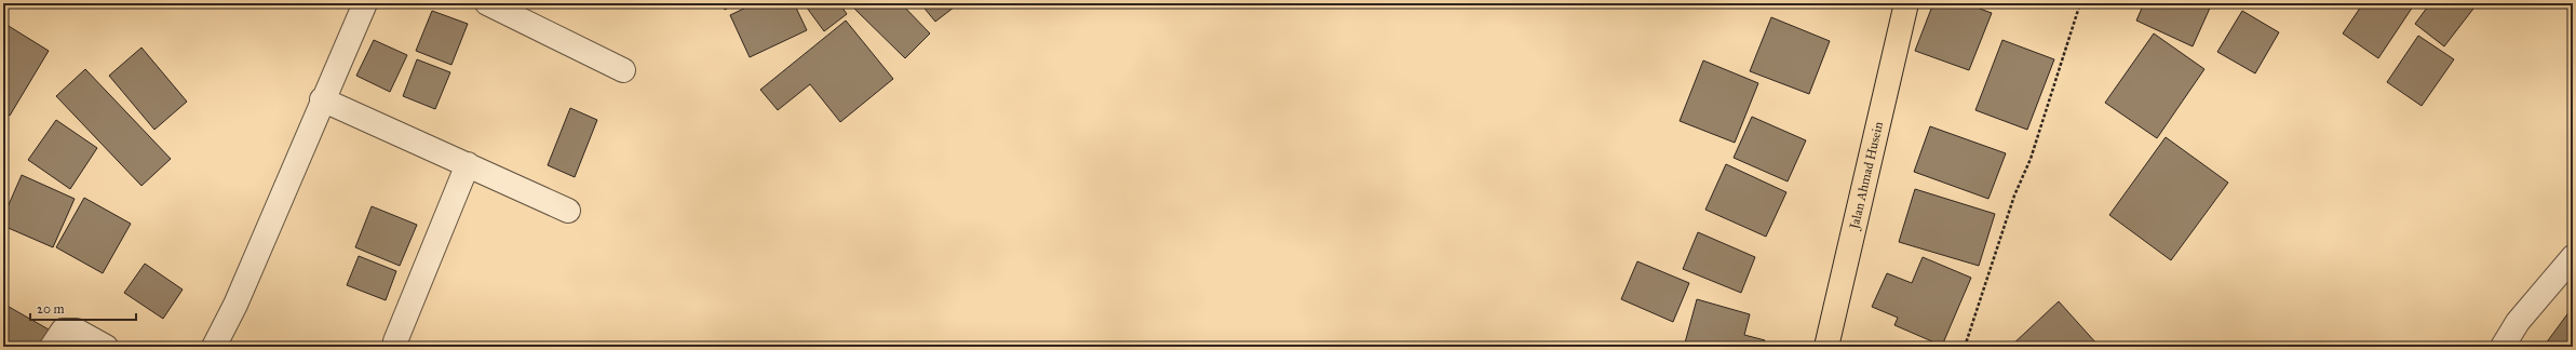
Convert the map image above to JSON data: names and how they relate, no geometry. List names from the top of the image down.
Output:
{
  "streets": {
    "main road": ["Jalan Ahmad Husein"]
  },
  "scale_bar": "20 m"
}
